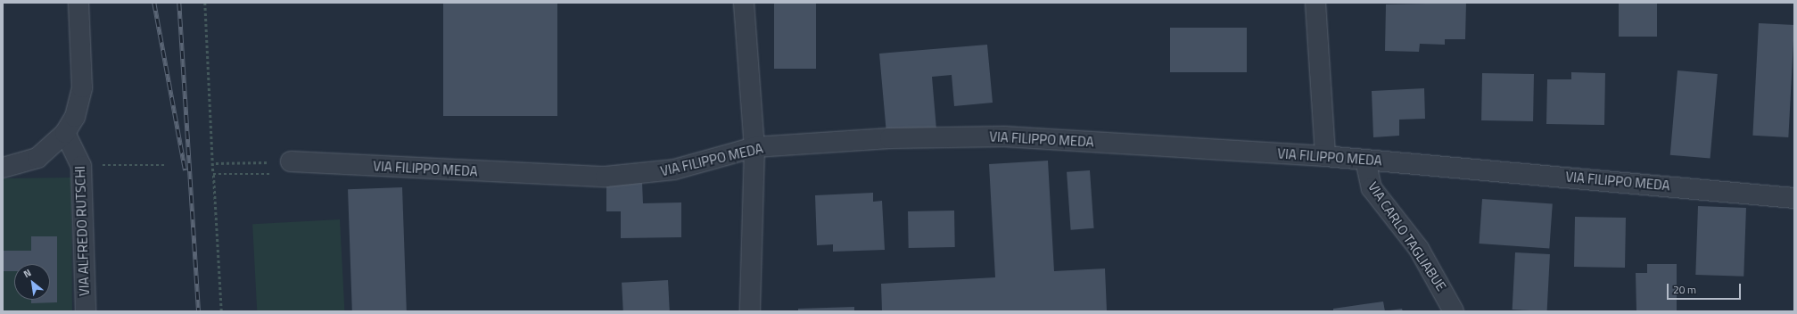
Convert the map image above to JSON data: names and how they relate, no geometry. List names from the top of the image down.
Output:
{
  "streets": {
    "street": ["VIA FILIPPO MEDA", "VIA ALFREDO RUTSCHI", "VIA CARLO TAGLIABUE"]
  },
  "crossings": [
    ["VIA FILIPPO MEDA", "VIA CARLO TAGLIABUE"]
  ],
  "scale_bar": "20 m",
  "north": "top left"
}
